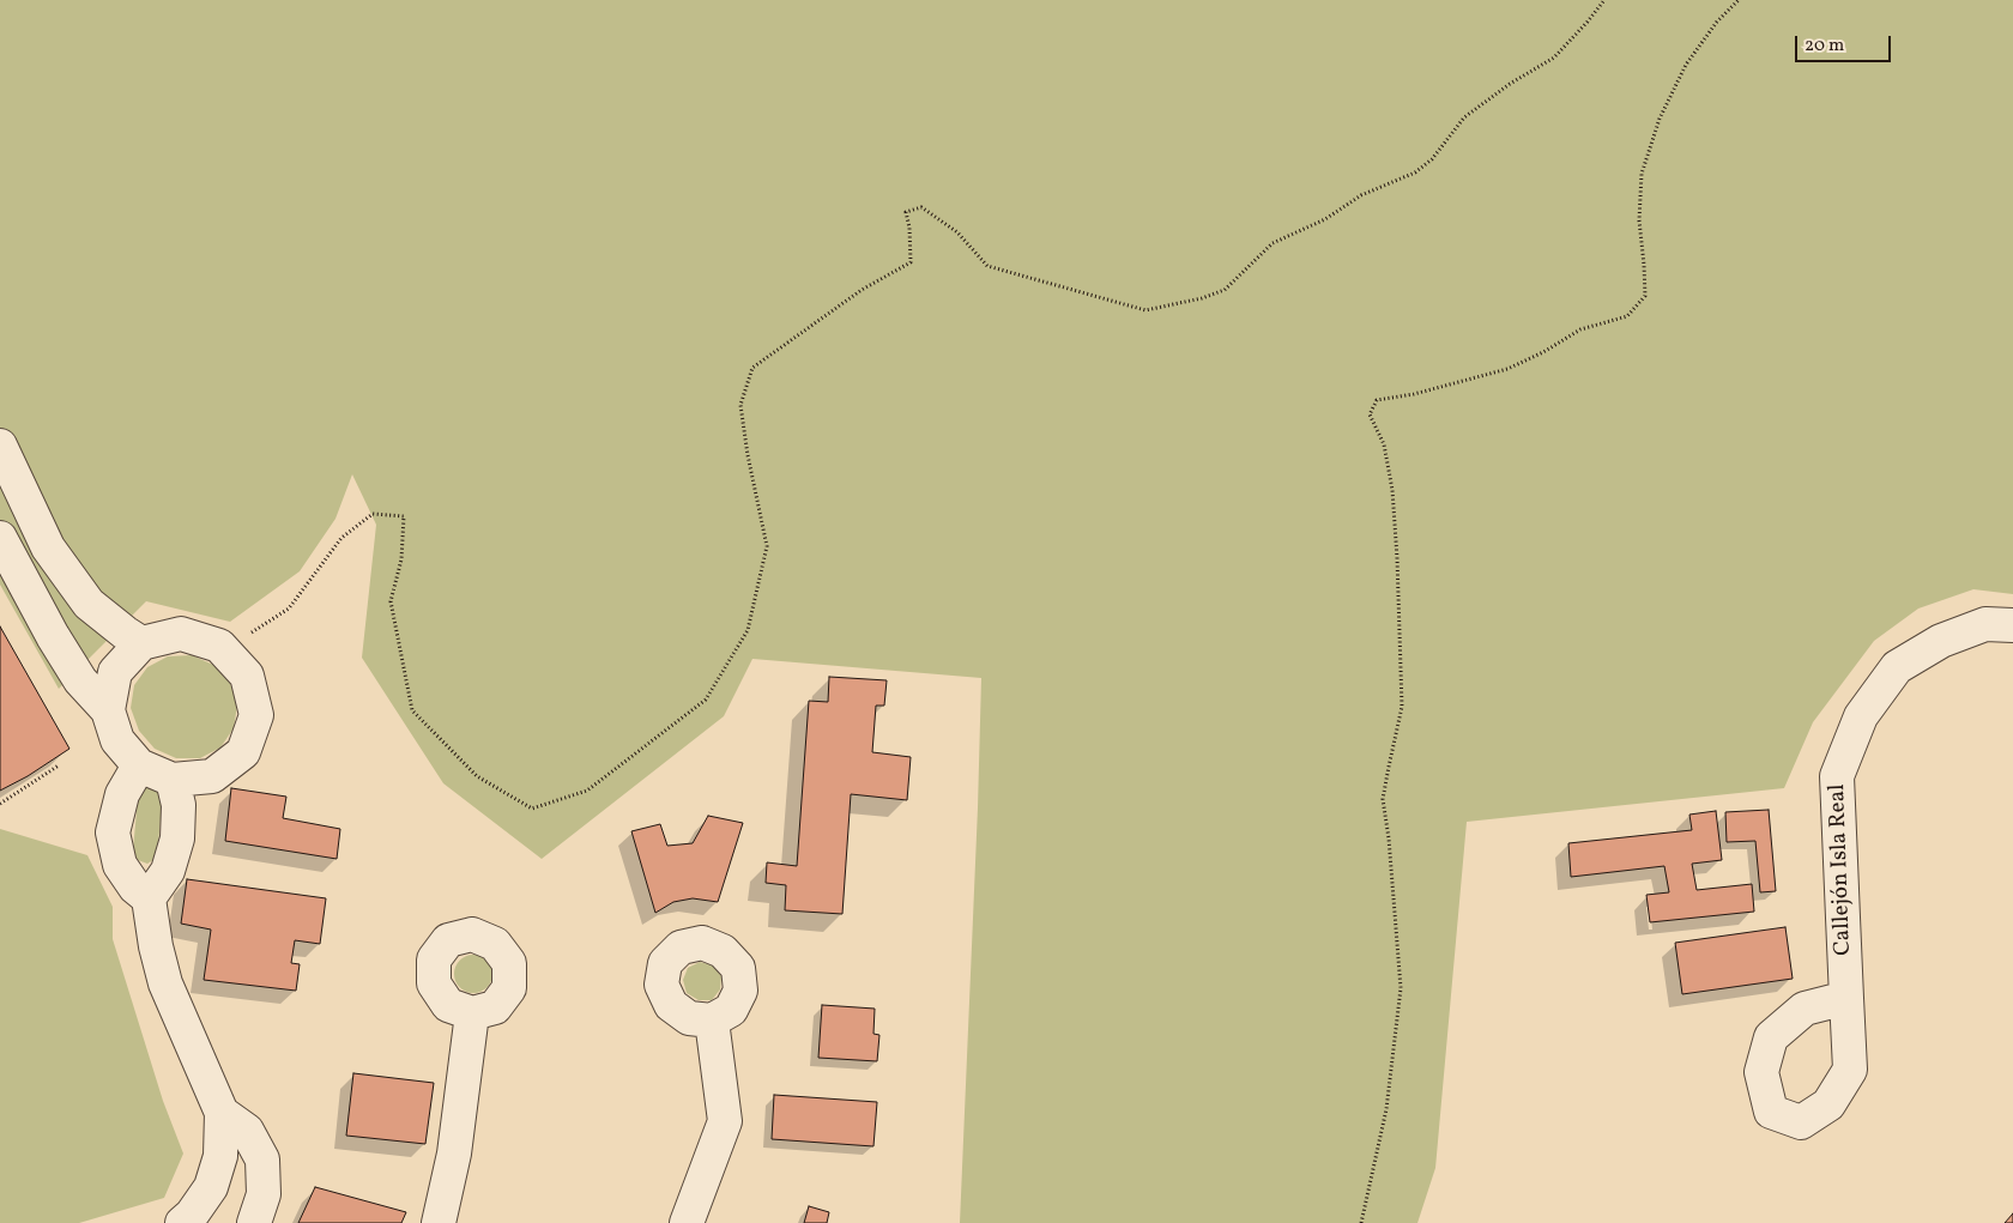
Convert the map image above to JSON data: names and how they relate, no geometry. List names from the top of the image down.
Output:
{
  "streets": {
    "street": ["Callejón Isla Real"]
  },
  "scale_bar": "20 m"
}
